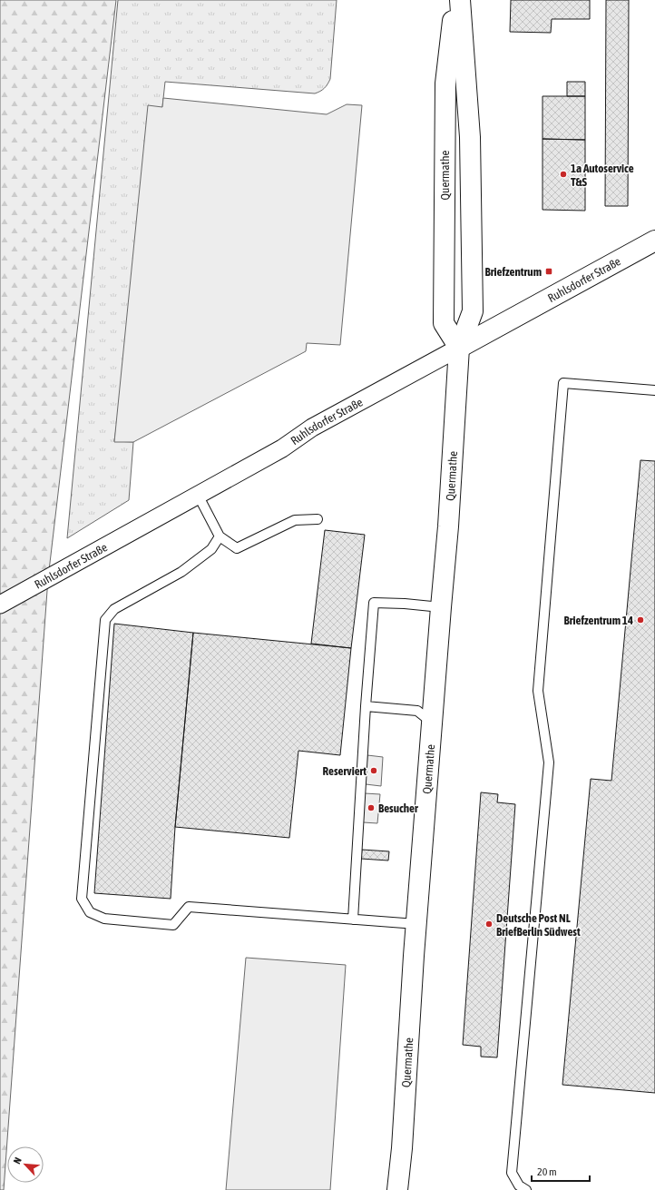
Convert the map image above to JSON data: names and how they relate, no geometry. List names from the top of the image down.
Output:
{
  "streets": {
    "main road": ["Quermathe", "Ruhlsdorfer Straße"]
  },
  "crossings": [
    ["Quermathe", "Ruhlsdorfer Straße"]
  ],
  "places": {
    "other": [
      "1a Autoservice T&S",
      "Briefzentrum 14",
      "Reserviert",
      "Besucher",
      "Deutsche Post NL BriefBerlin Südwest"
    ],
    "transit": ["Briefzentrum"]
  },
  "scale_bar": "20 m",
  "north": "top left"
}
